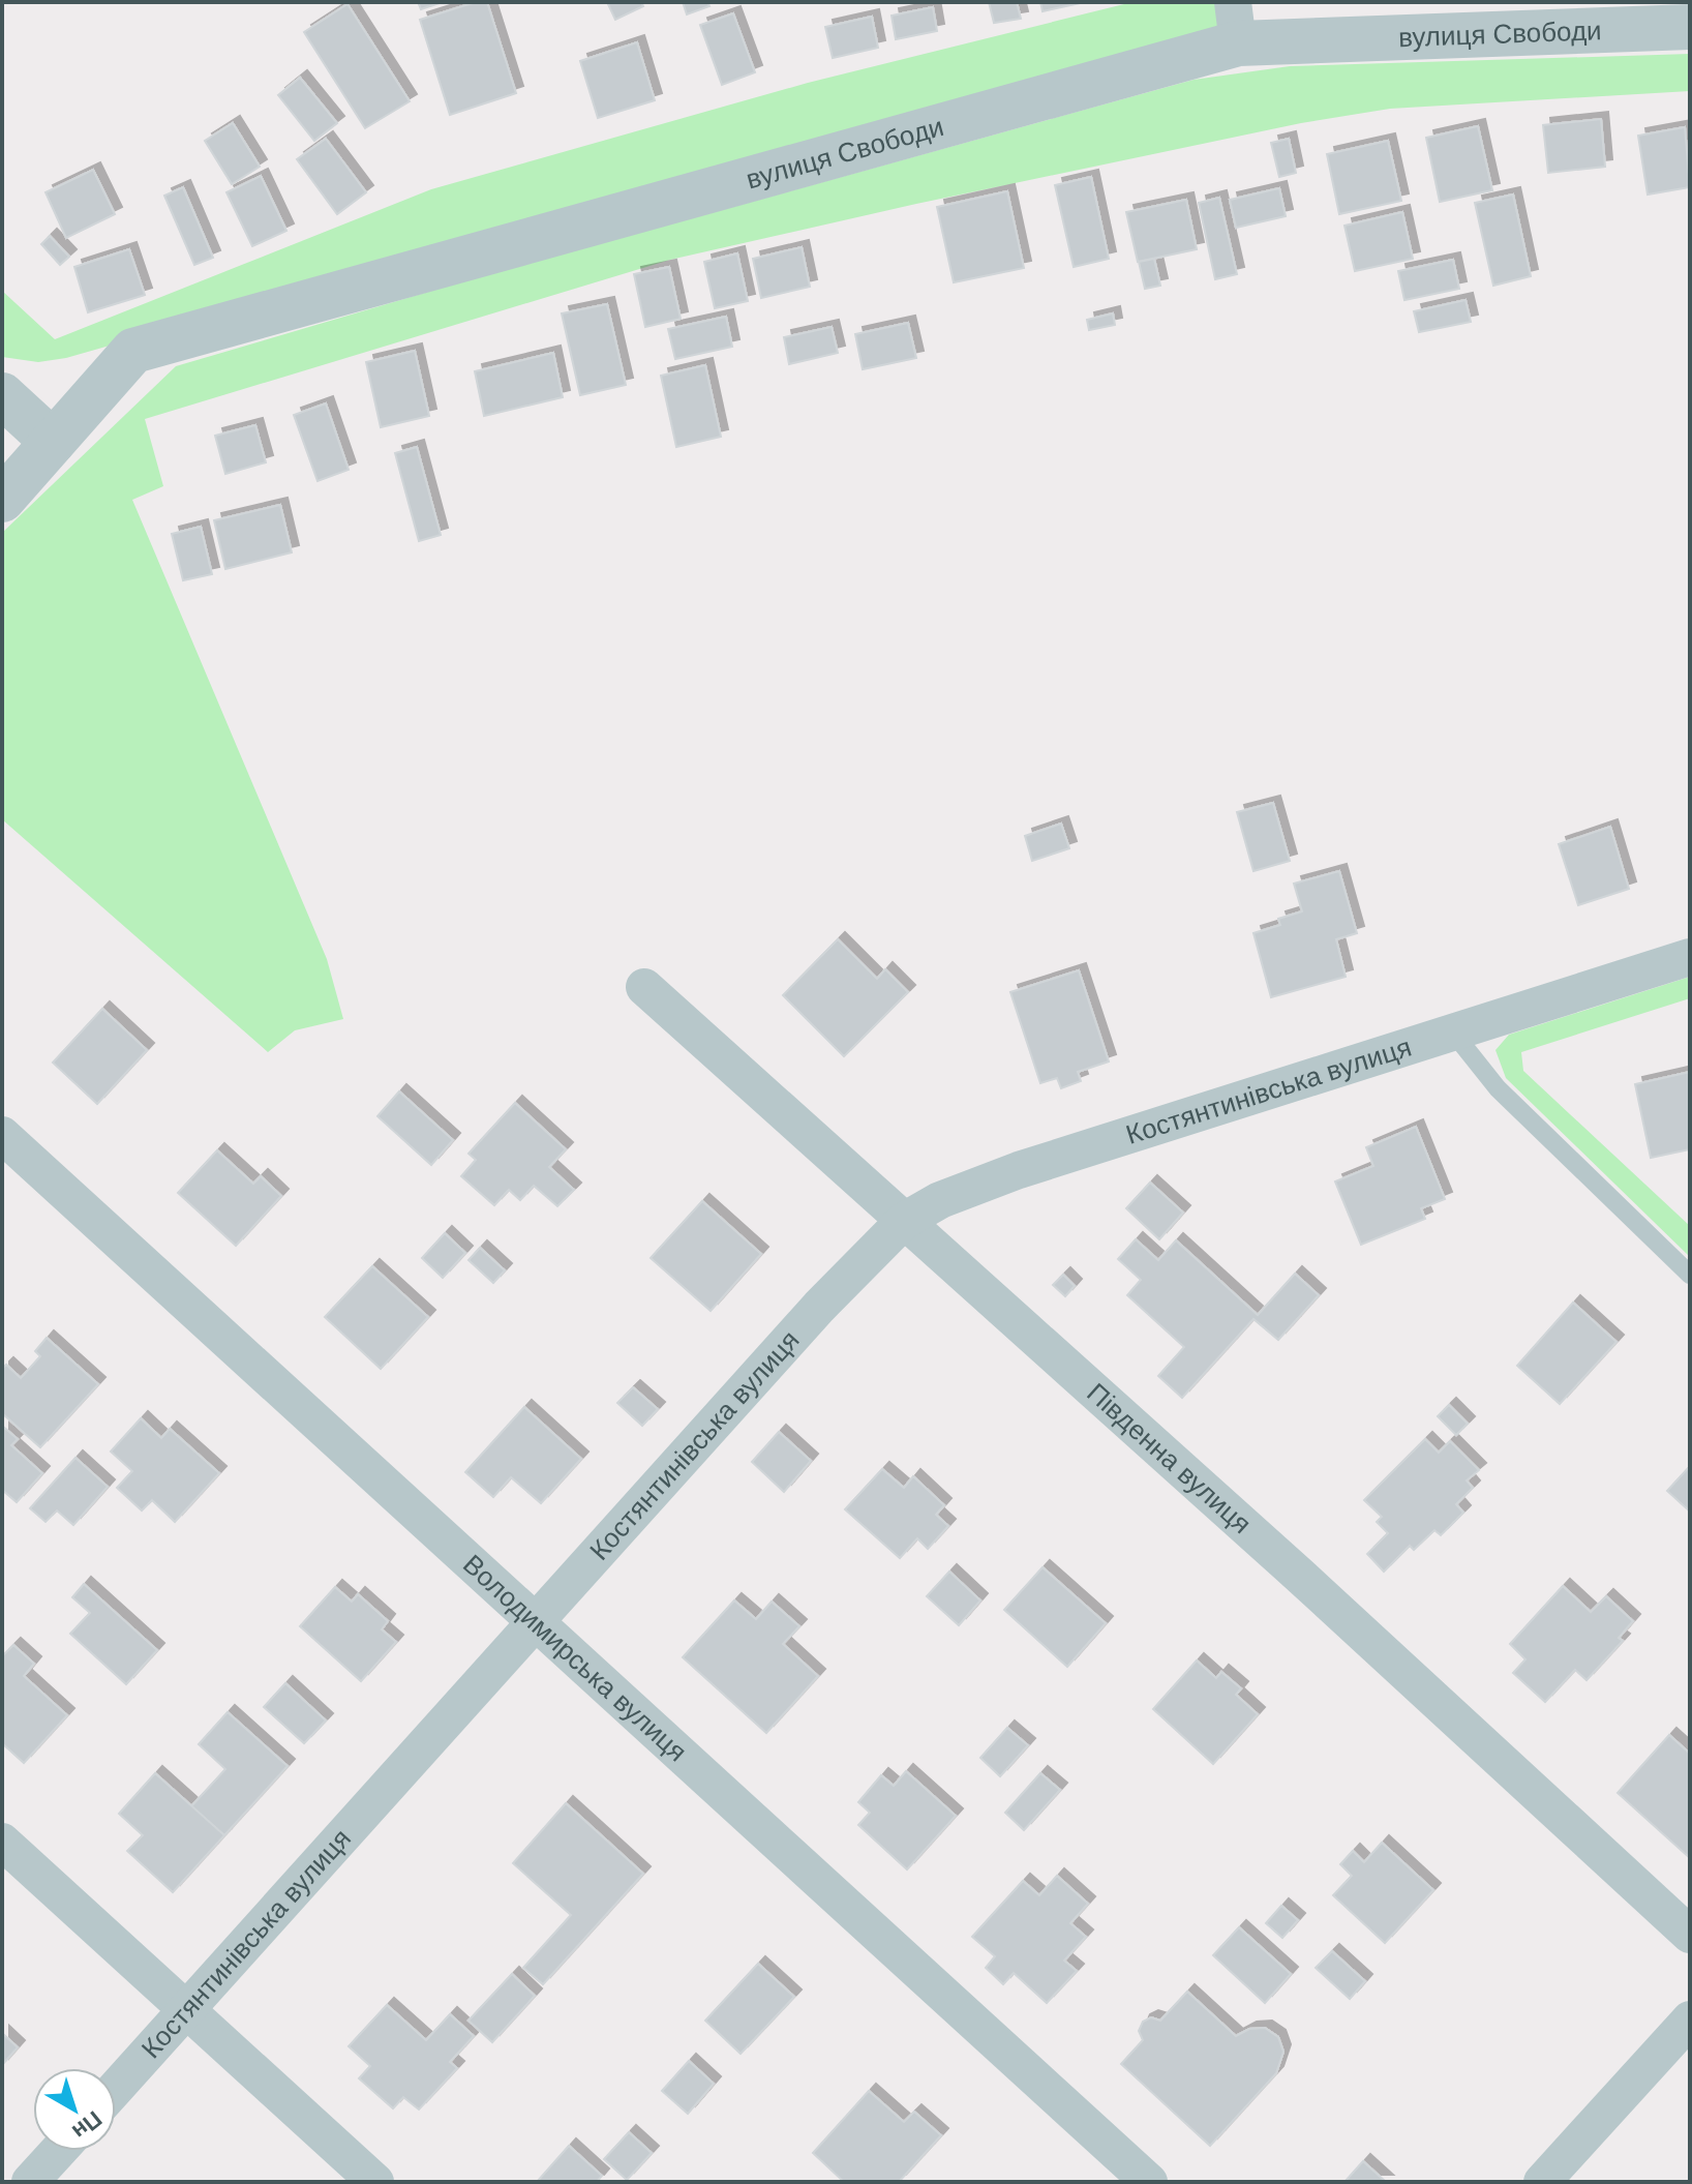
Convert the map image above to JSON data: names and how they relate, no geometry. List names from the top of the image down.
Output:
{
  "streets": {
    "street": [
      "вулиця Свободи",
      "Костянтинівська вулиця",
      "Південна вулиця",
      "Володимирська вулиця"
    ]
  },
  "crossings": [
    ["Костянтинівська вулиця", "Південна вулиця"],
    ["Костянтинівська вулиця", "Володимирська вулиця"]
  ],
  "north": "bottom right"
}
